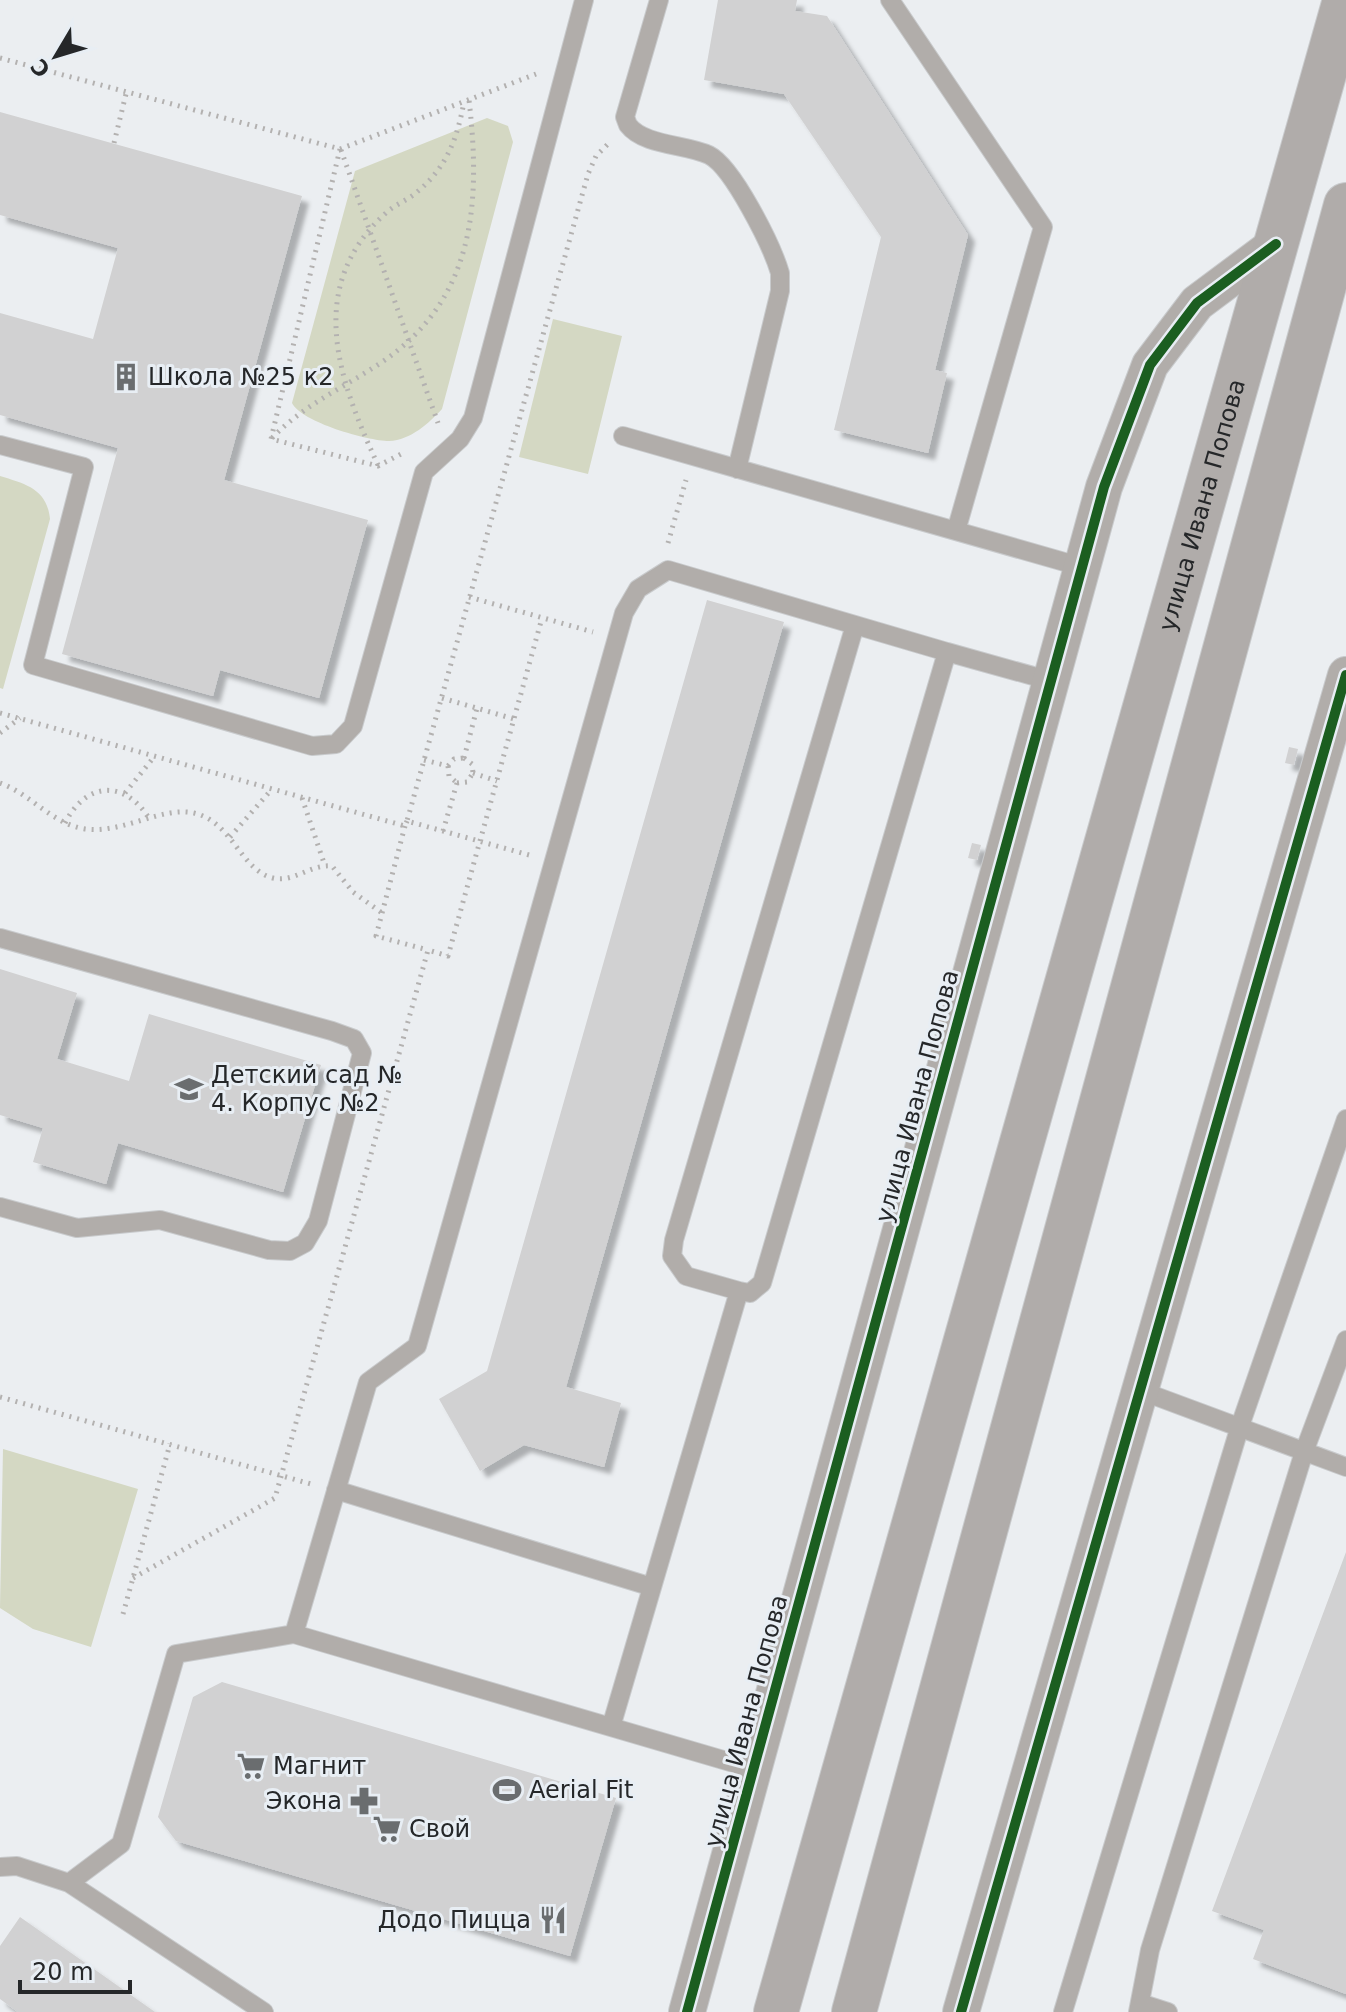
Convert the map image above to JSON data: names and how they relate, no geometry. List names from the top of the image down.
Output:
{
  "streets": {
    "main road": ["улица Ивана Попова"]
  },
  "places": {
    "building": ["Школа №25 к2"],
    "school or university": ["Детский сад № 4. Корпус №2"],
    "supermarket": ["Магнит", "Свой"],
    "sports": ["Aerial Fit"],
    "pharmacy": ["Экона"],
    "restaurant": ["Додо Пицца"]
  },
  "scale_bar": "20 m",
  "north": "bottom left"
}
